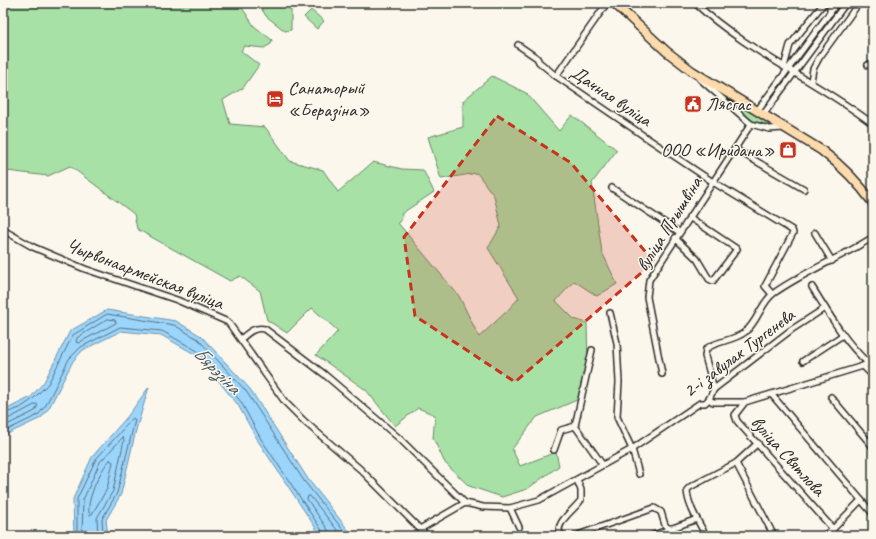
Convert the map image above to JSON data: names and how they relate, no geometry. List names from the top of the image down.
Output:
{
  "streets": {
    "street": [
      "Дачная вуліца",
      "вуліца Прышвіна",
      "Чырвонаармейская вуліца",
      "2-і завулак Тургенева",
      "вуліца Святлова"
    ]
  },
  "crossings": [
    ["Дачная вуліца", "вуліца Прышвіна"]
  ],
  "water": ["Бярэзіна"],
  "places": {
    "hotel": ["Санаторый «Беразіна»"],
    "public building": ["Лясгас"],
    "shop": ["ООО «Иридана»"]
  }
}
